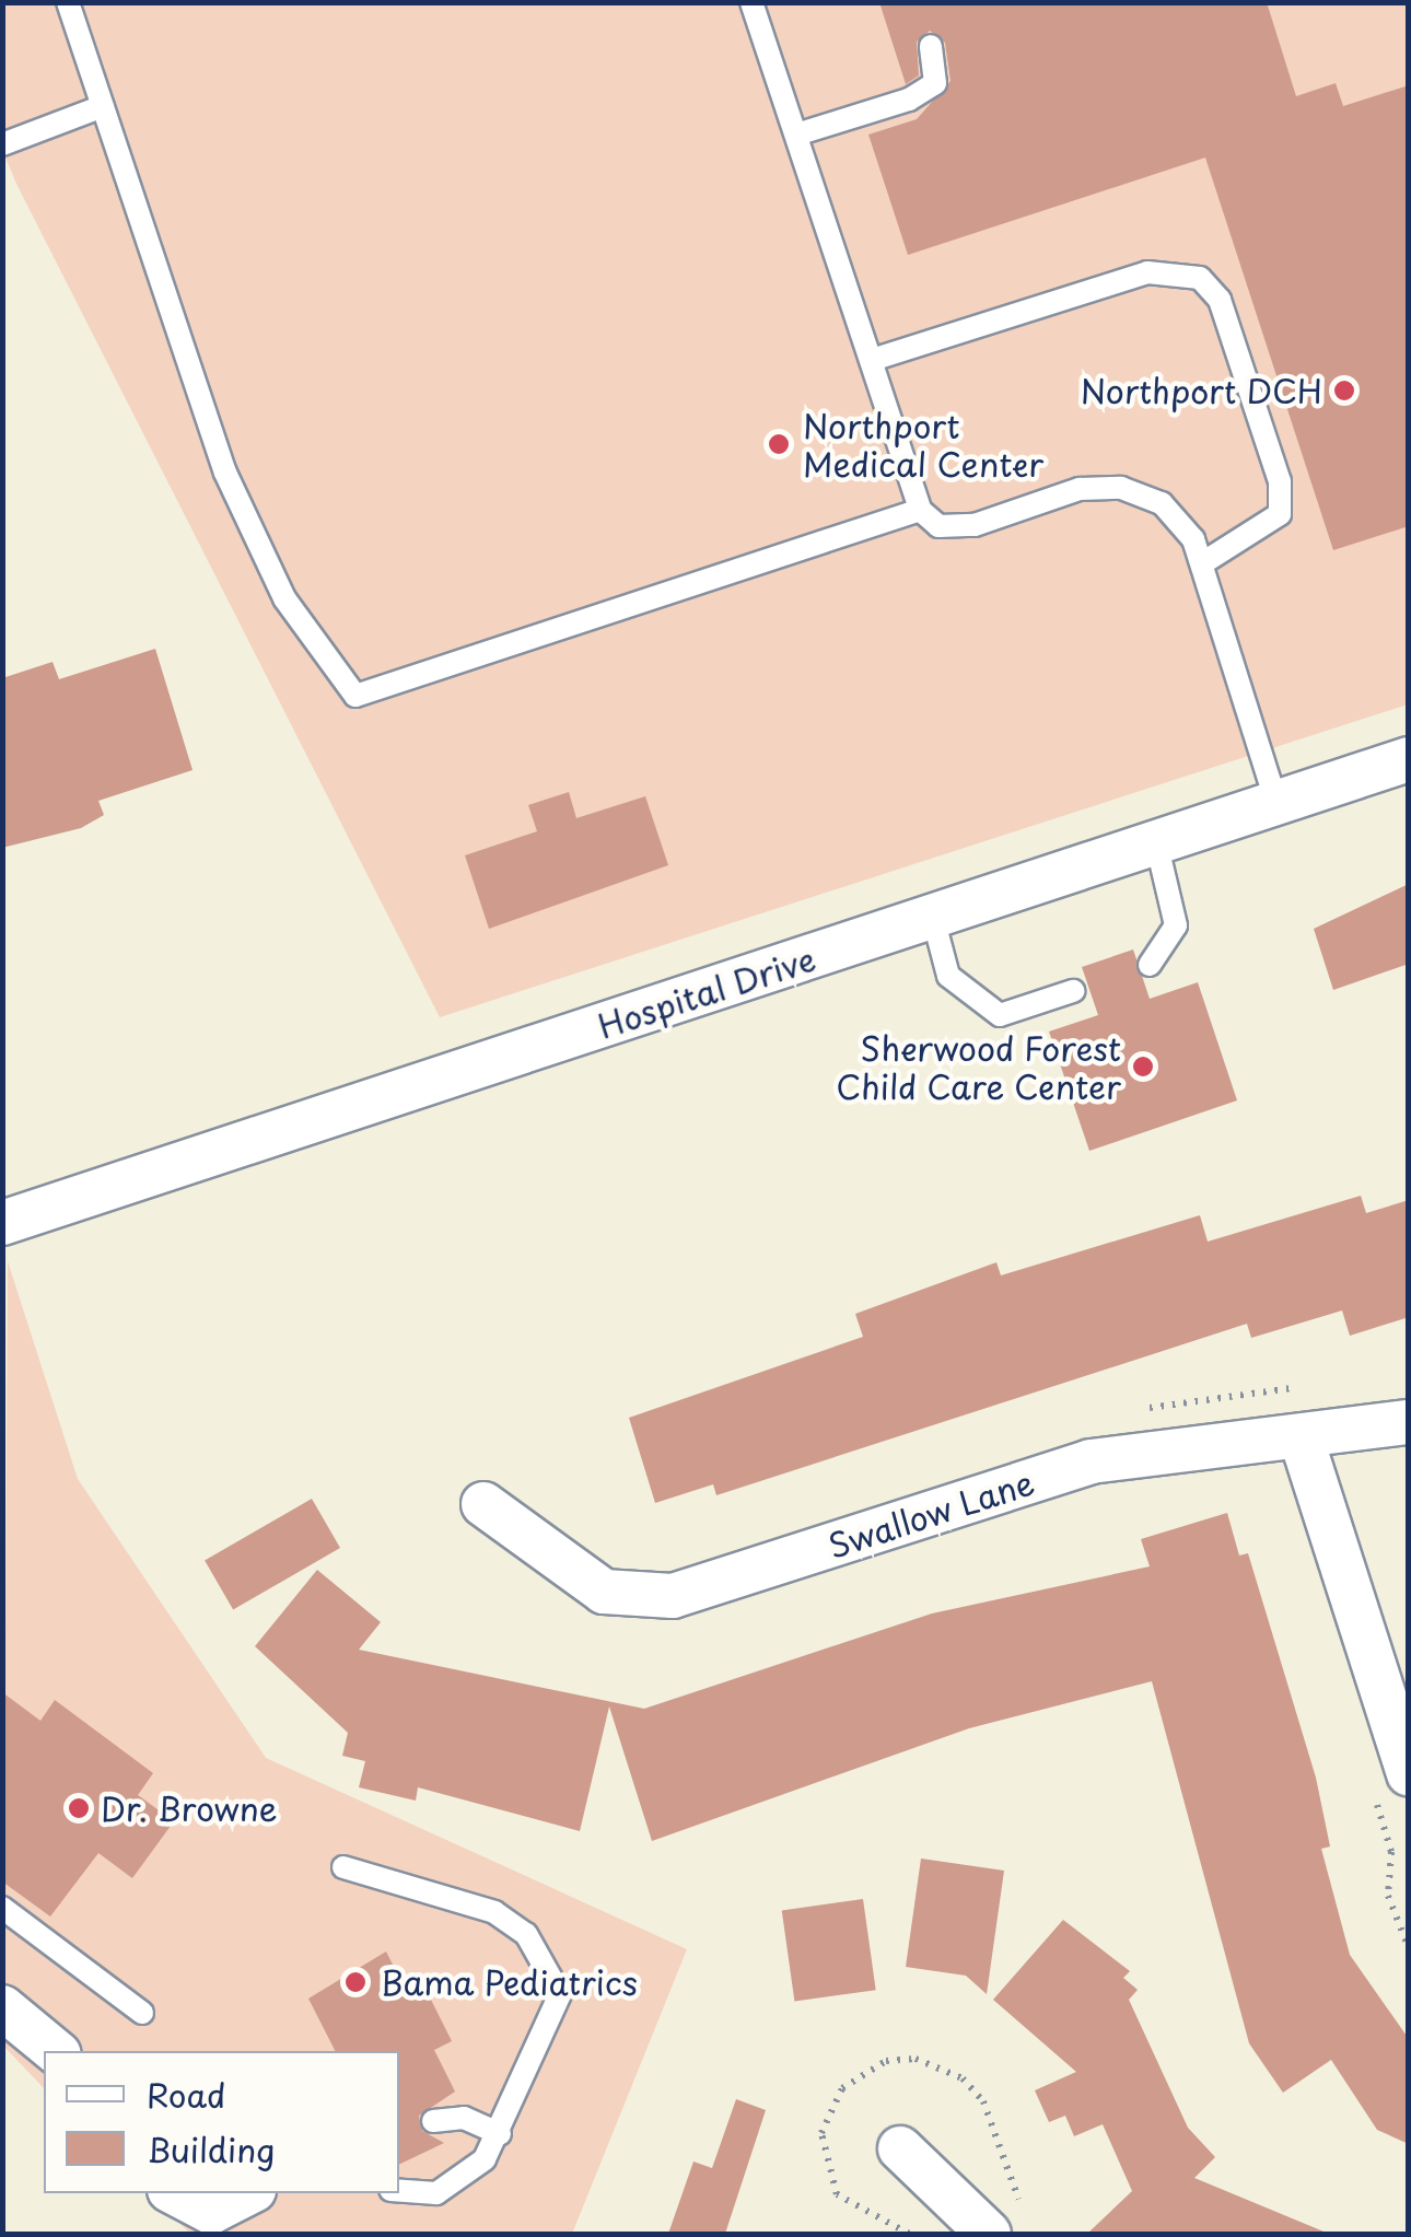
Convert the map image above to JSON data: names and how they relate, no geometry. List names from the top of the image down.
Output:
{
  "streets": {
    "street": ["Hospital Drive", "Swallow Lane"]
  },
  "places": [
    "Northport DCH",
    "Northport Medical Center",
    "Sherwood Forest Child Care Center",
    "Dr. Browne",
    "Bama Pediatrics"
  ],
  "legend": ["Road", "Building"]
}
